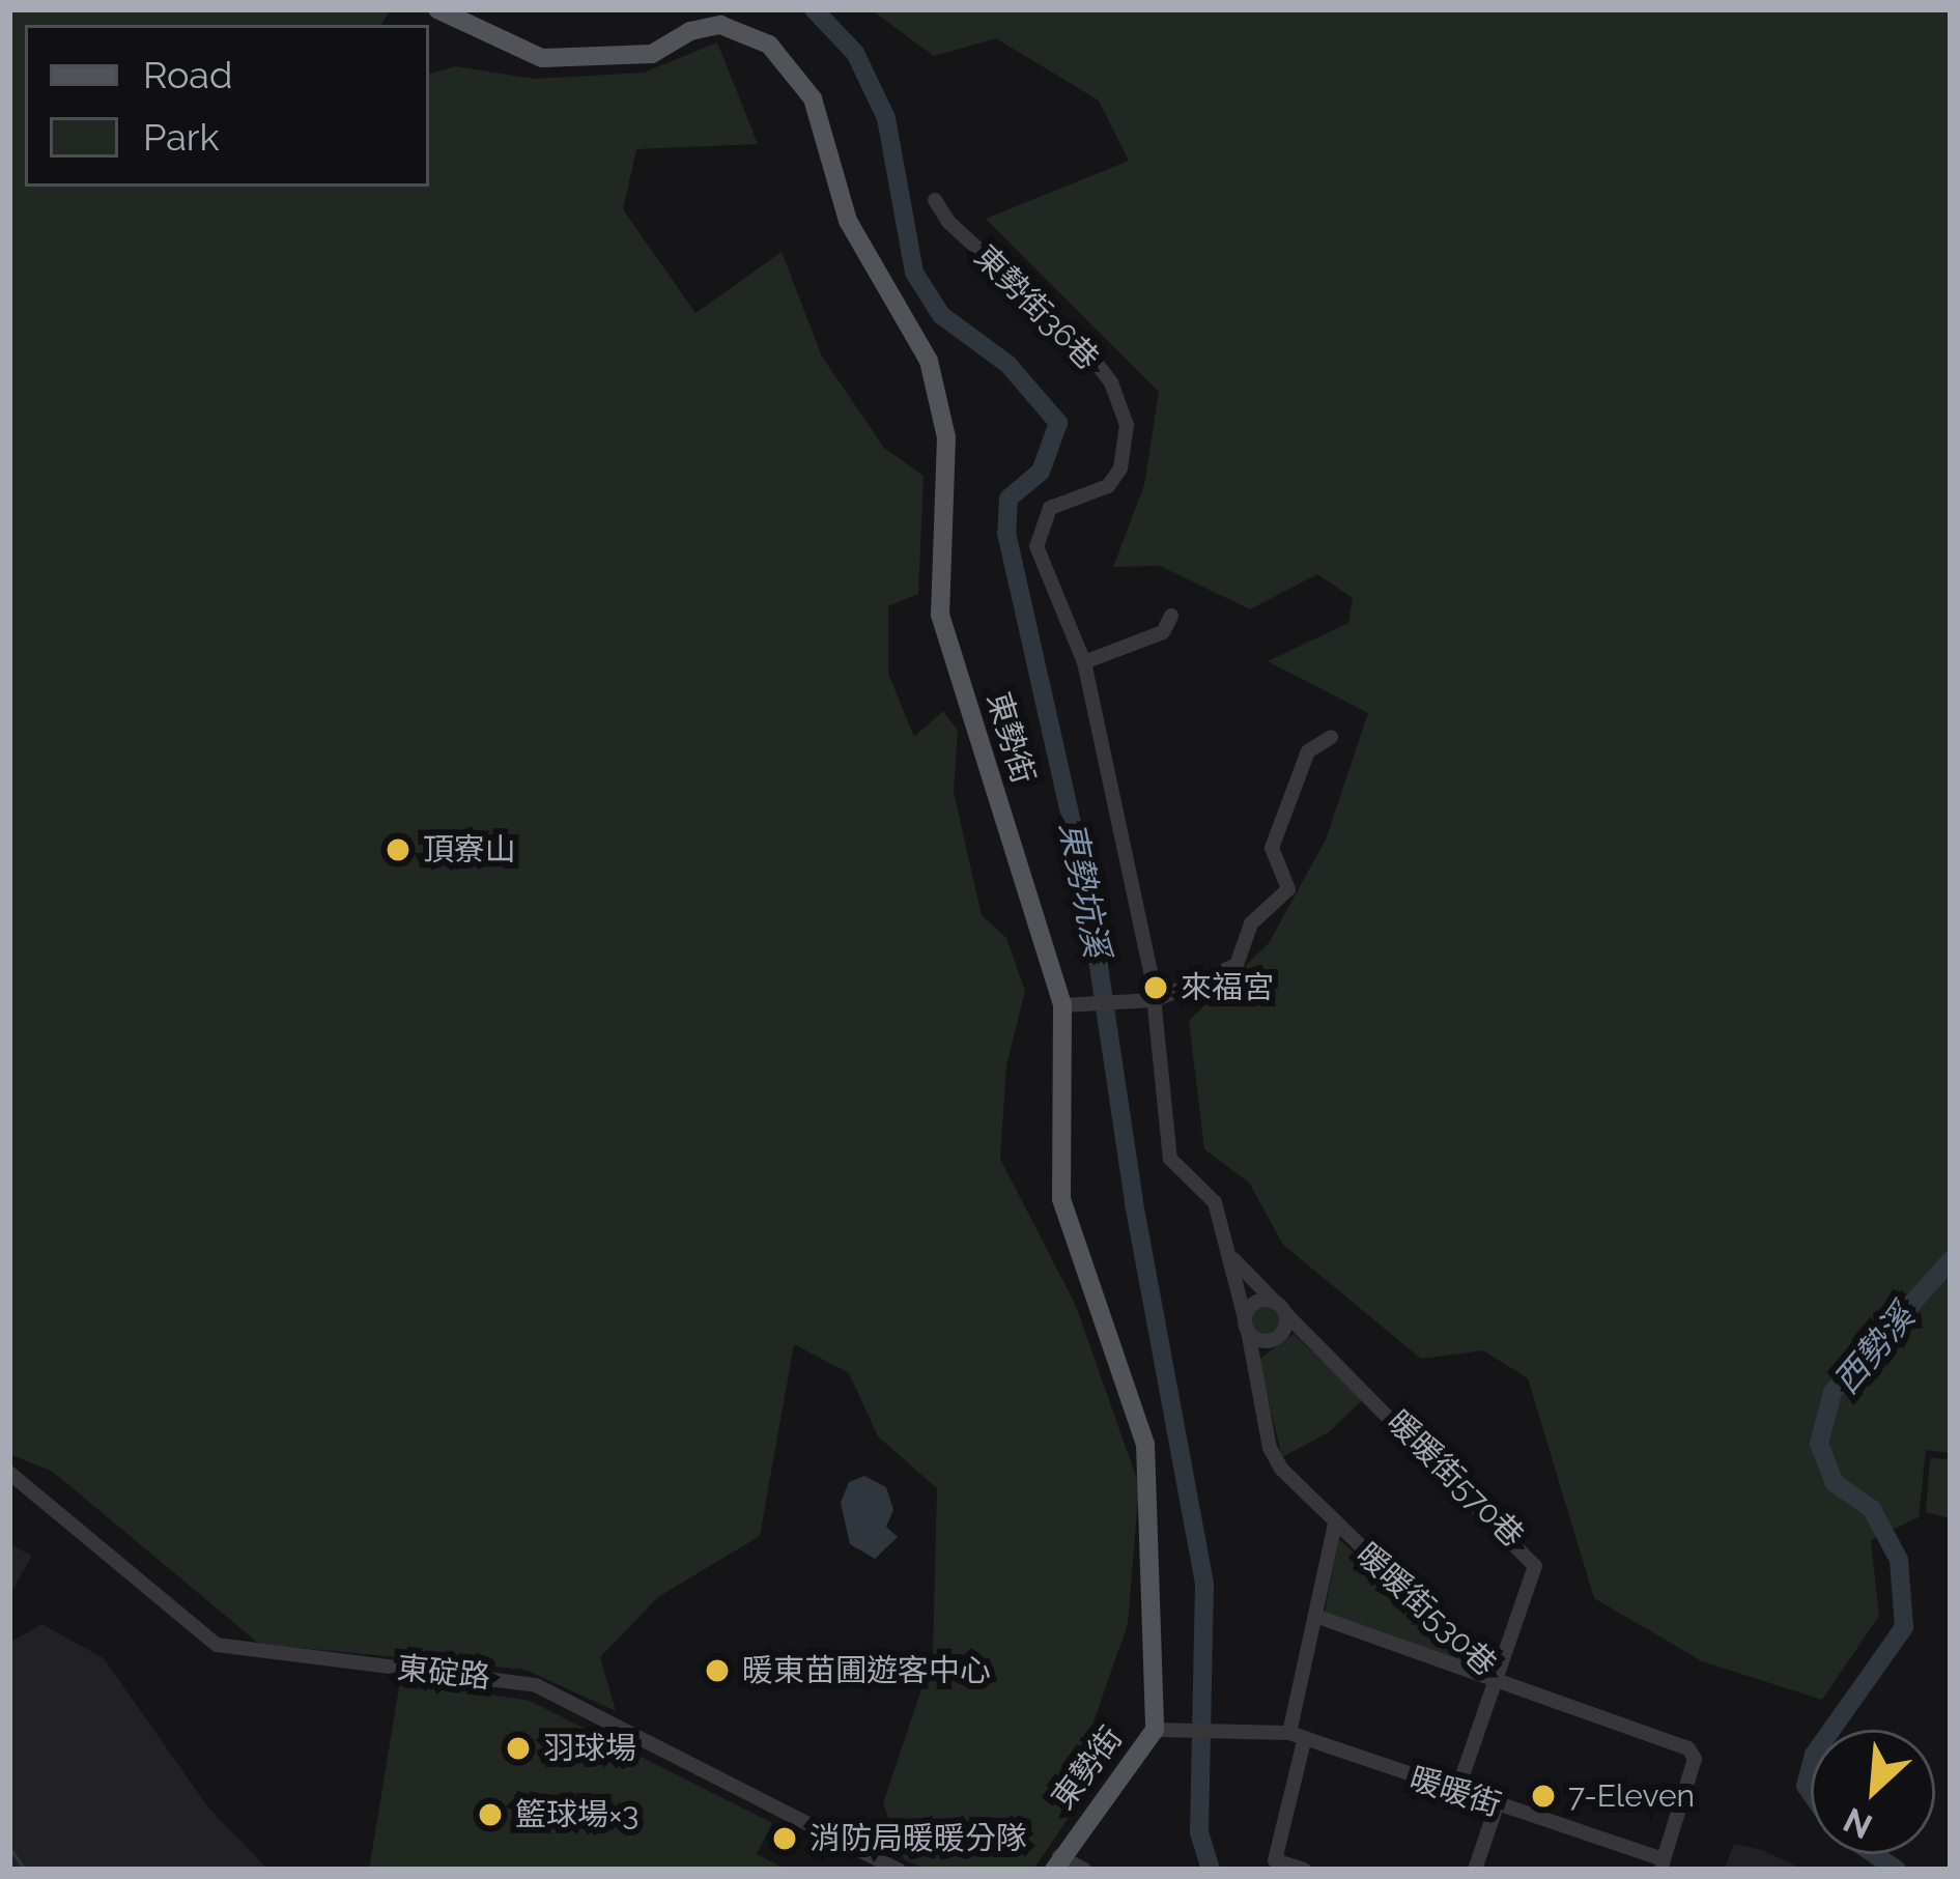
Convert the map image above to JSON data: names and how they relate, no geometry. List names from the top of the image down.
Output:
{
  "streets": {
    "main road": ["東勢街"],
    "street": [
      "東勢街36巷",
      "暖暖街570巷",
      "暖暖街530巷",
      "東碇路",
      "暖暖街"
    ]
  },
  "crossings": [
    ["東勢街", "暖暖街"],
    ["暖暖街570巷", "暖暖街530巷"],
    ["暖暖街570巷", "暖暖街"],
    ["暖暖街530巷", "暖暖街"]
  ],
  "water": ["東勢坑溪", "西勢溪"],
  "places": [
    "頂寮山",
    "來福宮",
    "暖東苗圃遊客中心",
    "羽球場",
    "7-Eleven",
    "籃球場×3",
    "消防局暖暖分隊"
  ],
  "legend": ["Road", "Park"],
  "north": "bottom left"
}
